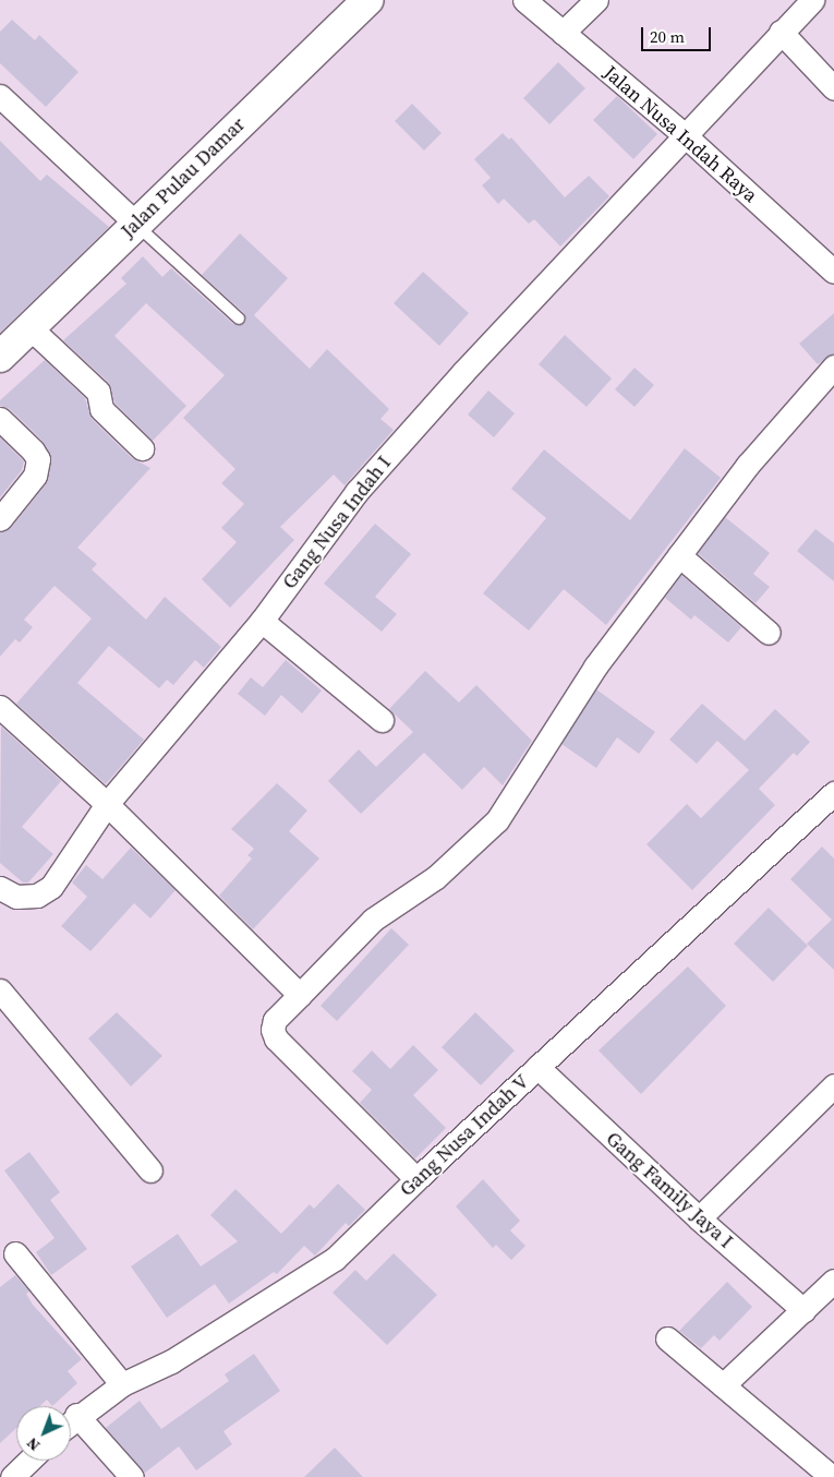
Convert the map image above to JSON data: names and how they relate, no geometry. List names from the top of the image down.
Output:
{
  "streets": {
    "street": [
      "Jalan Nusa Indah Raya",
      "Jalan Pulau Damar",
      "Gang Nusa Indah I",
      "Gang Nusa Indah V",
      "Gang Family Jaya I"
    ]
  },
  "crossings": [
    ["Jalan Nusa Indah Raya", "Gang Nusa Indah I"],
    ["Gang Nusa Indah V", "Gang Family Jaya I"]
  ],
  "scale_bar": "20 m",
  "north": "bottom left"
}
